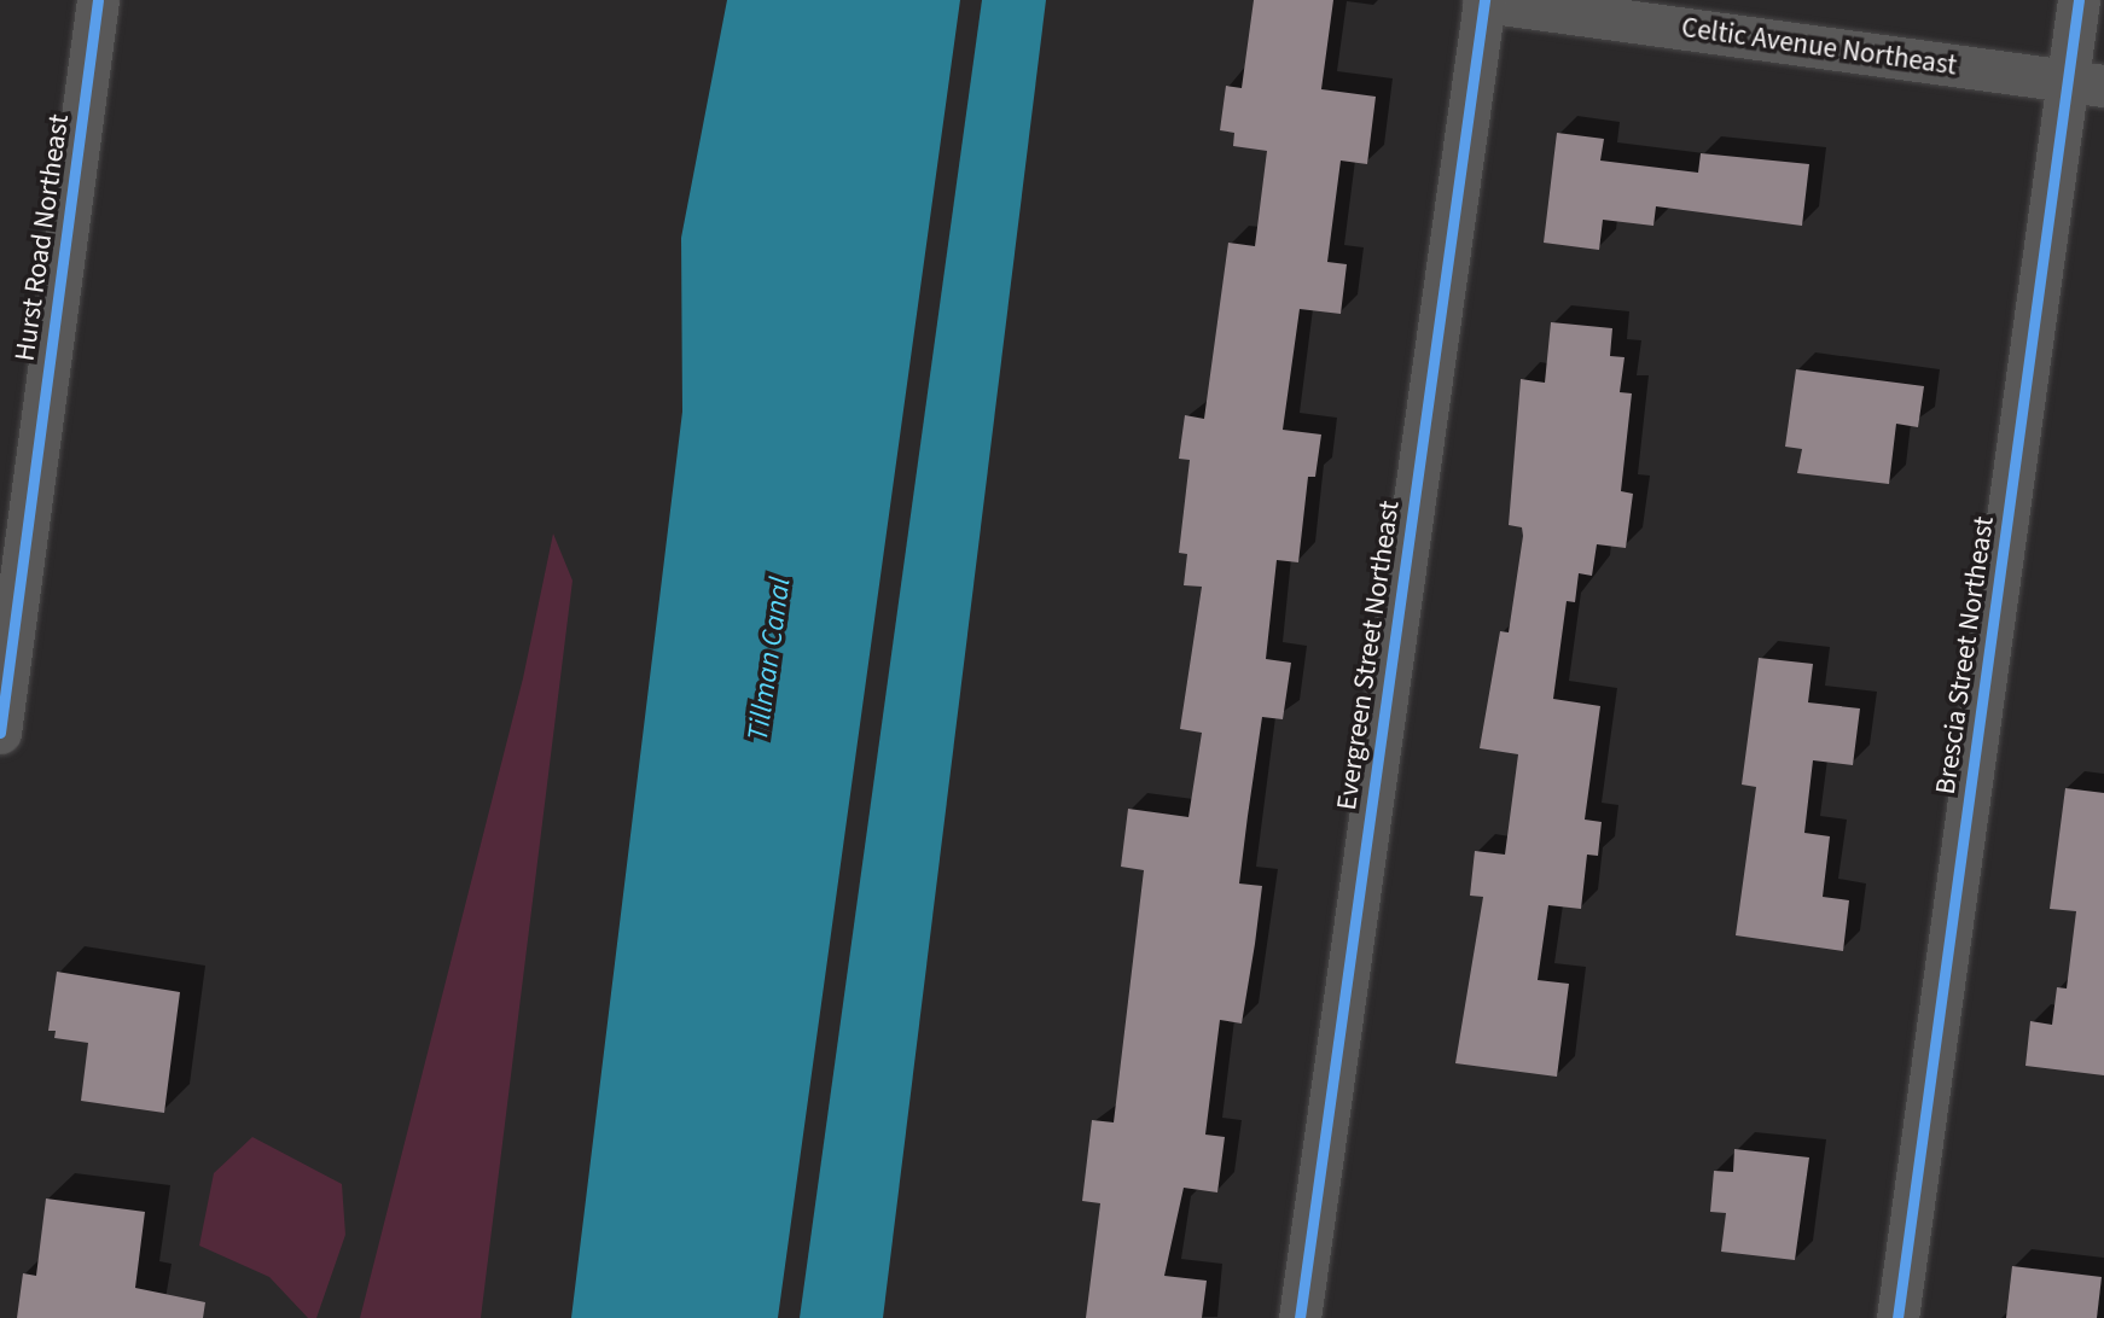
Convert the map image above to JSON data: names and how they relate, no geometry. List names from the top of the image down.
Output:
{
  "streets": {
    "street": [
      "Celtic Avenue Northeast",
      "Hurst Road Northeast",
      "Evergreen Street Northeast",
      "Brescia Street Northeast"
    ]
  },
  "crossings": [
    ["Celtic Avenue Northeast", "Evergreen Street Northeast"],
    ["Celtic Avenue Northeast", "Brescia Street Northeast"]
  ],
  "water": ["Tillman Canal"]
}
